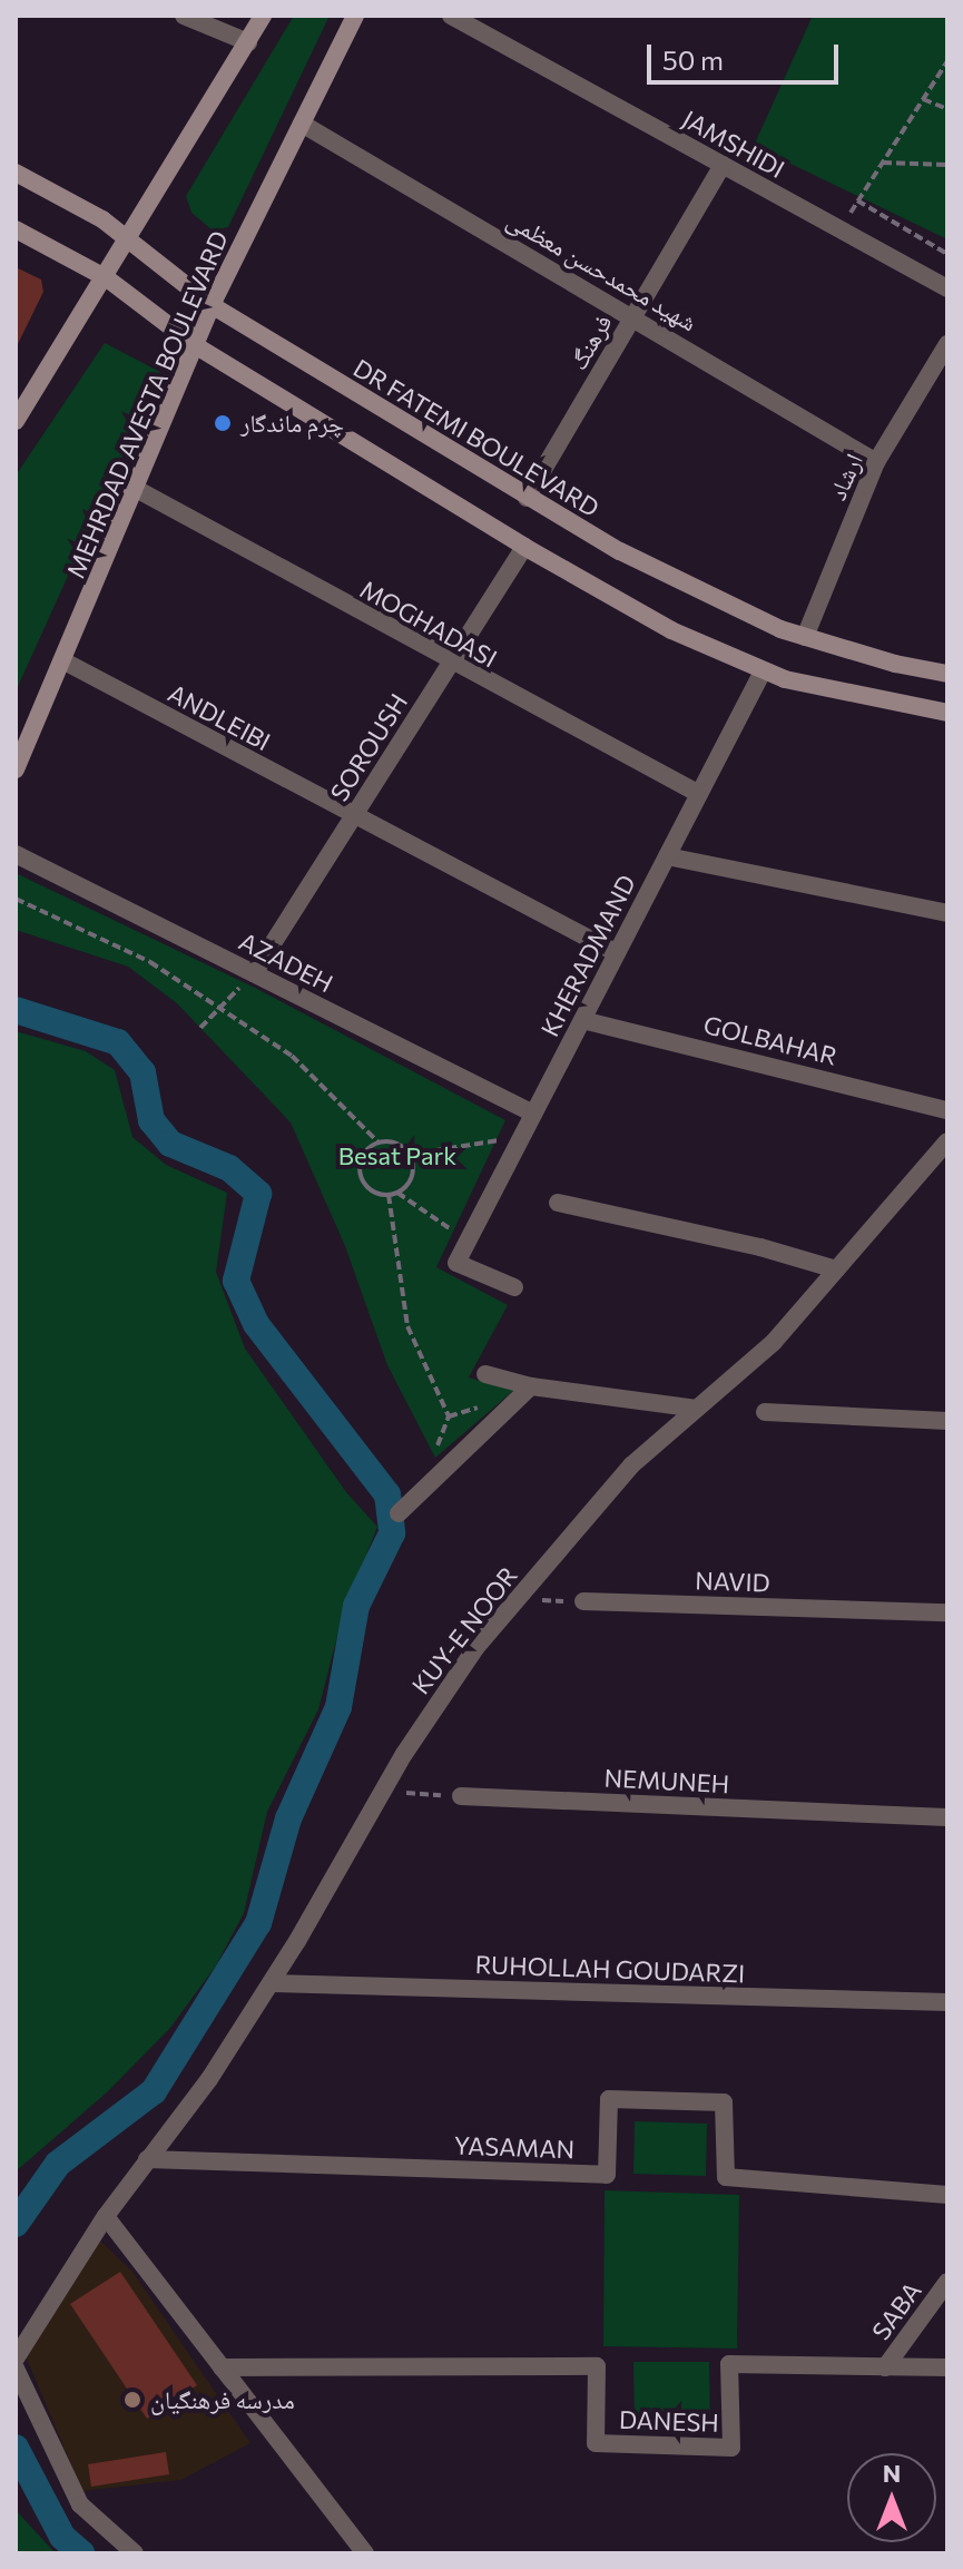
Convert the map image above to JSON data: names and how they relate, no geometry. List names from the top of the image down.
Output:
{
  "streets": {
    "main road": ["MEHRDAD AVESTA BOULEVARD", "DR FATEMI BOULEVARD"],
    "street": [
      "JAMSHIDI",
      "شهید محمدحسن معظمی",
      "فرهنگ",
      "ارشاد",
      "MOGHADASI",
      "ANDLEIBI",
      "SOROUSH",
      "KHERADMAND",
      "AZADEH",
      "GOLBAHAR",
      "NAVID",
      "KUY-E NOOR",
      "NEMUNEH",
      "RUHOLLAH GOUDARZI",
      "YASAMAN",
      "SABA",
      "DANESH"
    ]
  },
  "crossings": [
    ["JAMSHIDI", "فرهنگ"],
    ["شهید محمدحسن معظمی", "فرهنگ"],
    ["شهید محمدحسن معظمی", "MEHRDAD AVESTA BOULEVARD"],
    ["شهید محمدحسن معظمی", "ارشاد"],
    ["فرهنگ", "DR FATEMI BOULEVARD"],
    ["MEHRDAD AVESTA BOULEVARD", "DR FATEMI BOULEVARD"],
    ["MEHRDAD AVESTA BOULEVARD", "MOGHADASI"],
    ["MEHRDAD AVESTA BOULEVARD", "ANDLEIBI"],
    ["DR FATEMI BOULEVARD", "ارشاد"],
    ["MOGHADASI", "SOROUSH"],
    ["MOGHADASI", "KHERADMAND"],
    ["ANDLEIBI", "SOROUSH"],
    ["ANDLEIBI", "KHERADMAND"],
    ["SOROUSH", "AZADEH"],
    ["KHERADMAND", "AZADEH"],
    ["KHERADMAND", "GOLBAHAR"],
    ["KUY-E NOOR", "RUHOLLAH GOUDARZI"],
    ["KUY-E NOOR", "YASAMAN"],
    ["SABA", "DANESH"]
  ],
  "parks": ["Besat Park"],
  "places": ["چرم ماندگار", "مدرسه فرهنگیان"],
  "scale_bar": "50 m",
  "north": "top"
}
